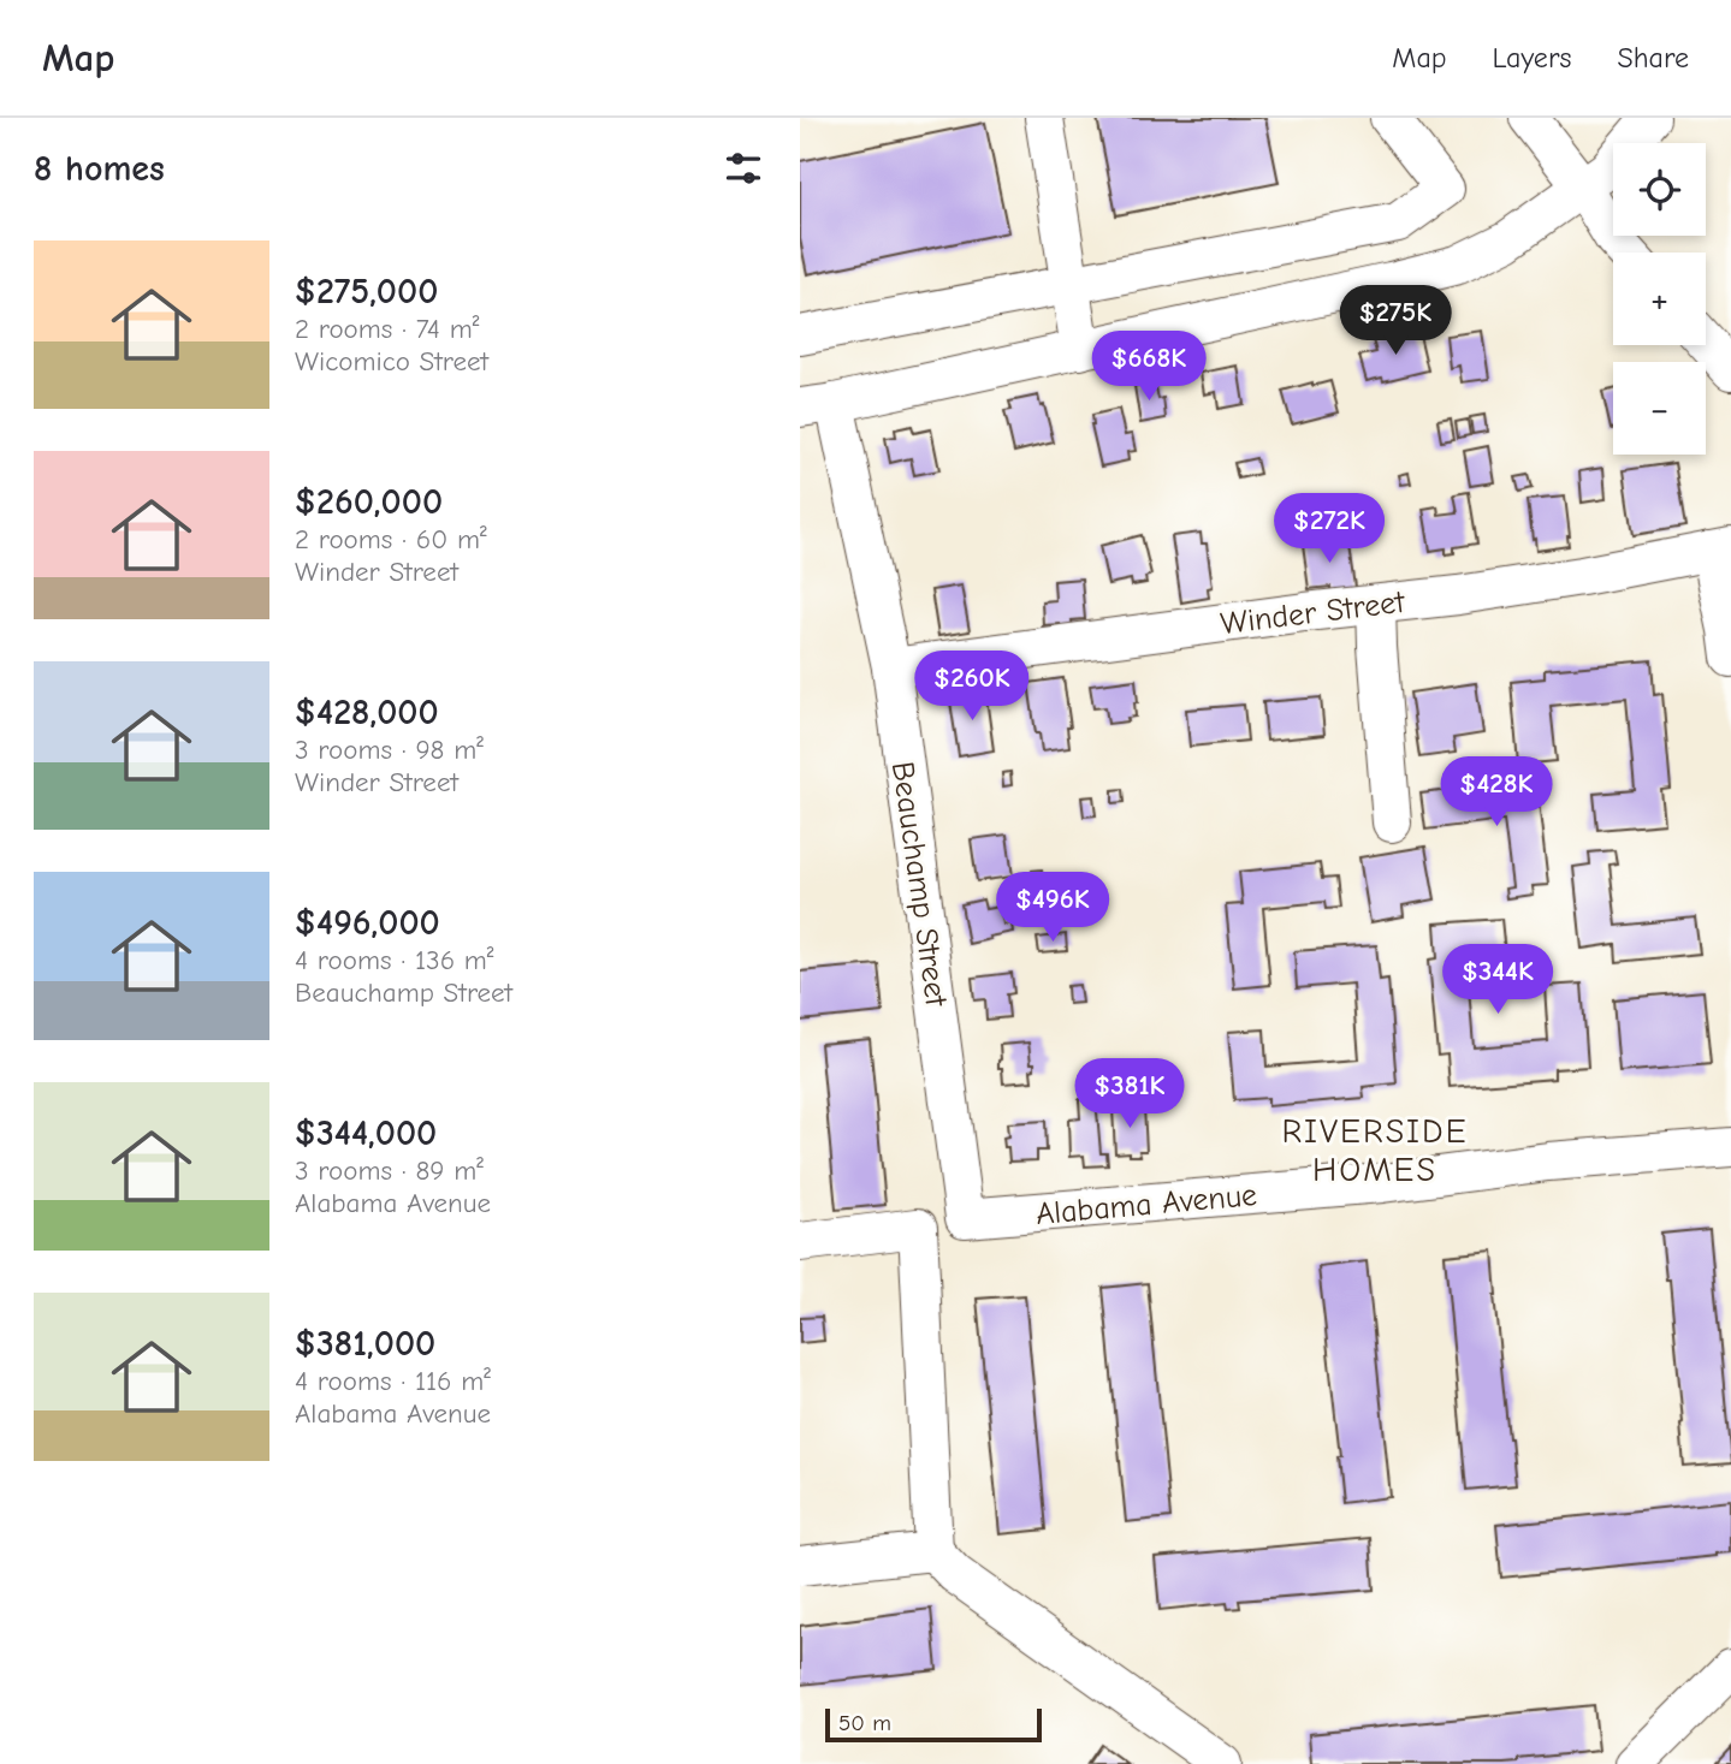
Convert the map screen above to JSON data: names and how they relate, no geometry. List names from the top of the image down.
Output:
{
  "streets": {
    "street": ["Winder Street", "Beauchamp Street", "Alabama Avenue"]
  },
  "crossings": [
    ["Winder Street", "Beauchamp Street"],
    ["Beauchamp Street", "Alabama Avenue"]
  ],
  "districts": ["RIVERSIDE HOMES"],
  "scale_bar": "50 m",
  "page": {
    "header": "Map",
    "nav": ["Map", "Layers", "Share"],
    "heading": "8 homes",
    "map_buttons": ["+", "−"],
    "list": [
      {
        "name": "$275,000",
        "note": "2 rooms · 74 m² · Wicomico Street"
      },
      {
        "name": "$260,000",
        "note": "2 rooms · 60 m² · Winder Street"
      },
      {
        "name": "$428,000",
        "note": "3 rooms · 98 m² · Winder Street"
      },
      {
        "name": "$496,000",
        "note": "4 rooms · 136 m² · Beauchamp Street"
      },
      {
        "name": "$344,000",
        "note": "3 rooms · 89 m² · Alabama Avenue"
      },
      {
        "name": "$381,000",
        "note": "4 rooms · 116 m² · Alabama Avenue"
      }
    ],
    "price": [
      "$275K",
      "$668K",
      "$272K",
      "$260K",
      "$428K",
      "$496K",
      "$344K",
      "$381K"
    ],
    "scale": "50 m"
  }
}
